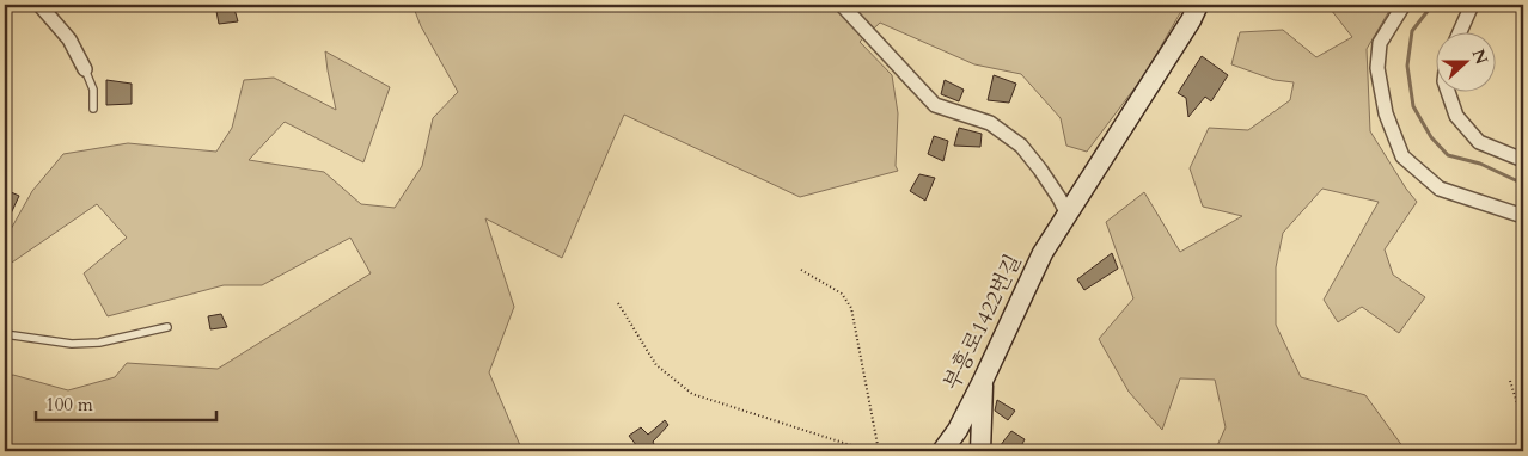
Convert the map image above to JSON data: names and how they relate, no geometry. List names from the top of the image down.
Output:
{
  "streets": {
    "street": ["부흥로1422번길"]
  },
  "scale_bar": "100 m",
  "north": "right"
}
